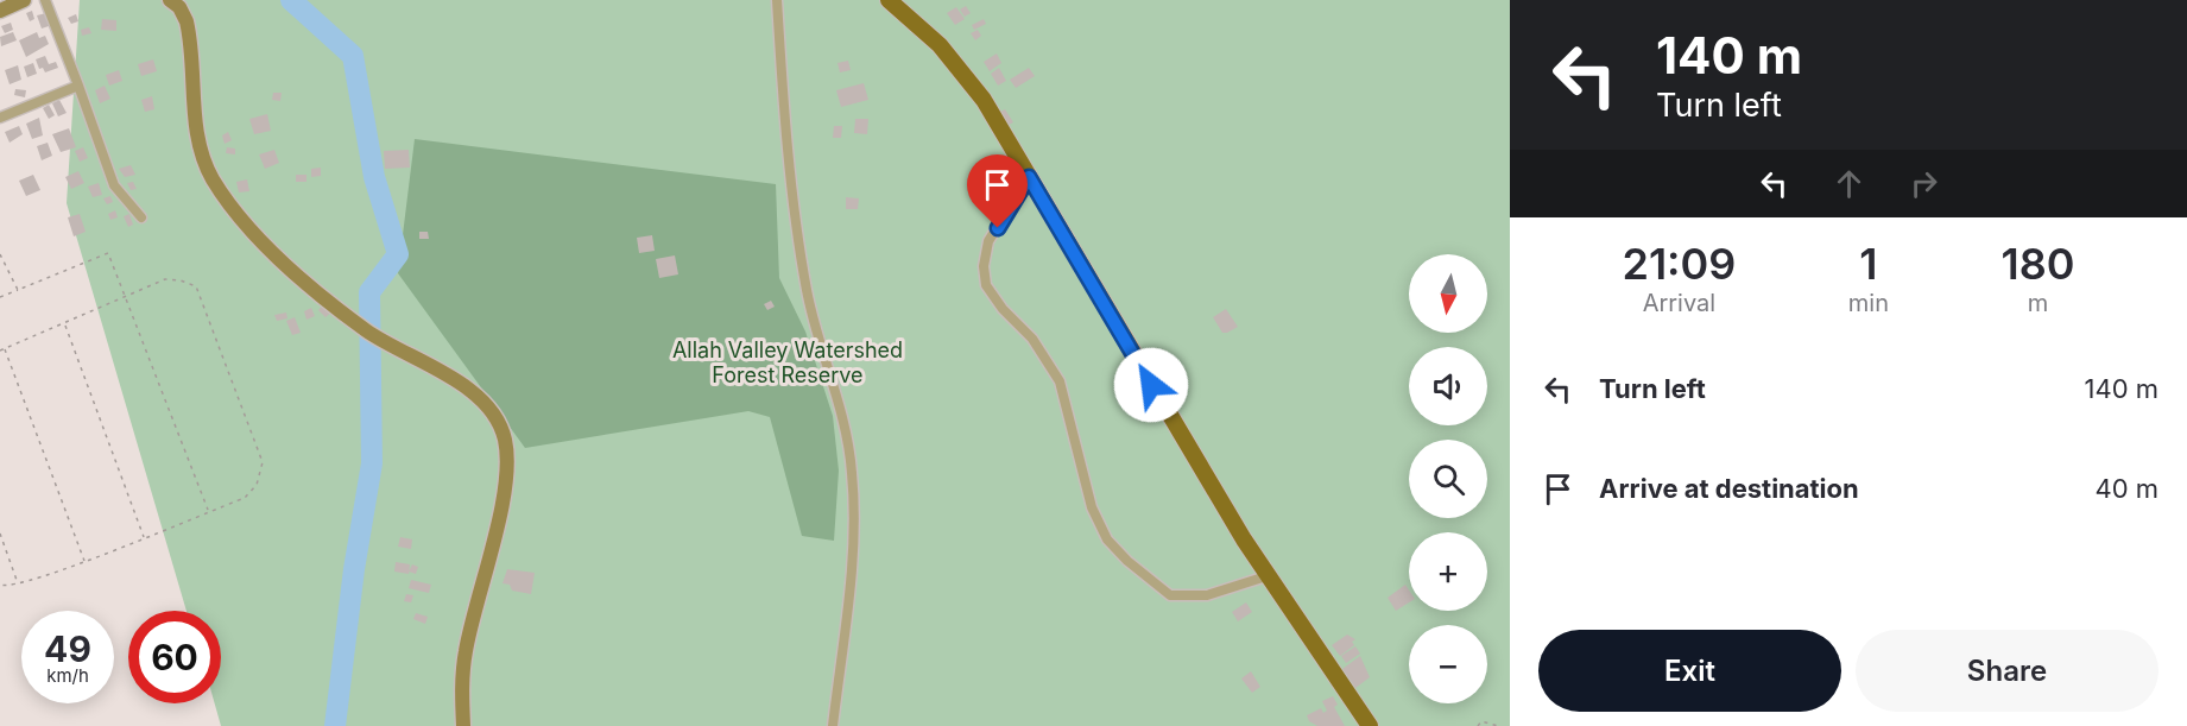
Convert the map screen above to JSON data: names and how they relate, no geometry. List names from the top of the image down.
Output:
{
  "parks": ["Allah Valley Watershed Forest Reserve"],
  "north": "bottom",
  "page": {
    "turn": ["140 m", "Turn left"],
    "eta": [
      "21:09",
      "Arrival",
      "1",
      "min",
      "180",
      "m"
    ],
    "map_buttons": ["+", "−"],
    "list": [
      {
        "name": "Turn left",
        "value": "140 m"
      },
      {
        "name": "Arrive at destination",
        "value": "40 m"
      }
    ],
    "speed": "49 km/h",
    "limit": "60",
    "buttons": ["Exit", "Share"]
  }
}
